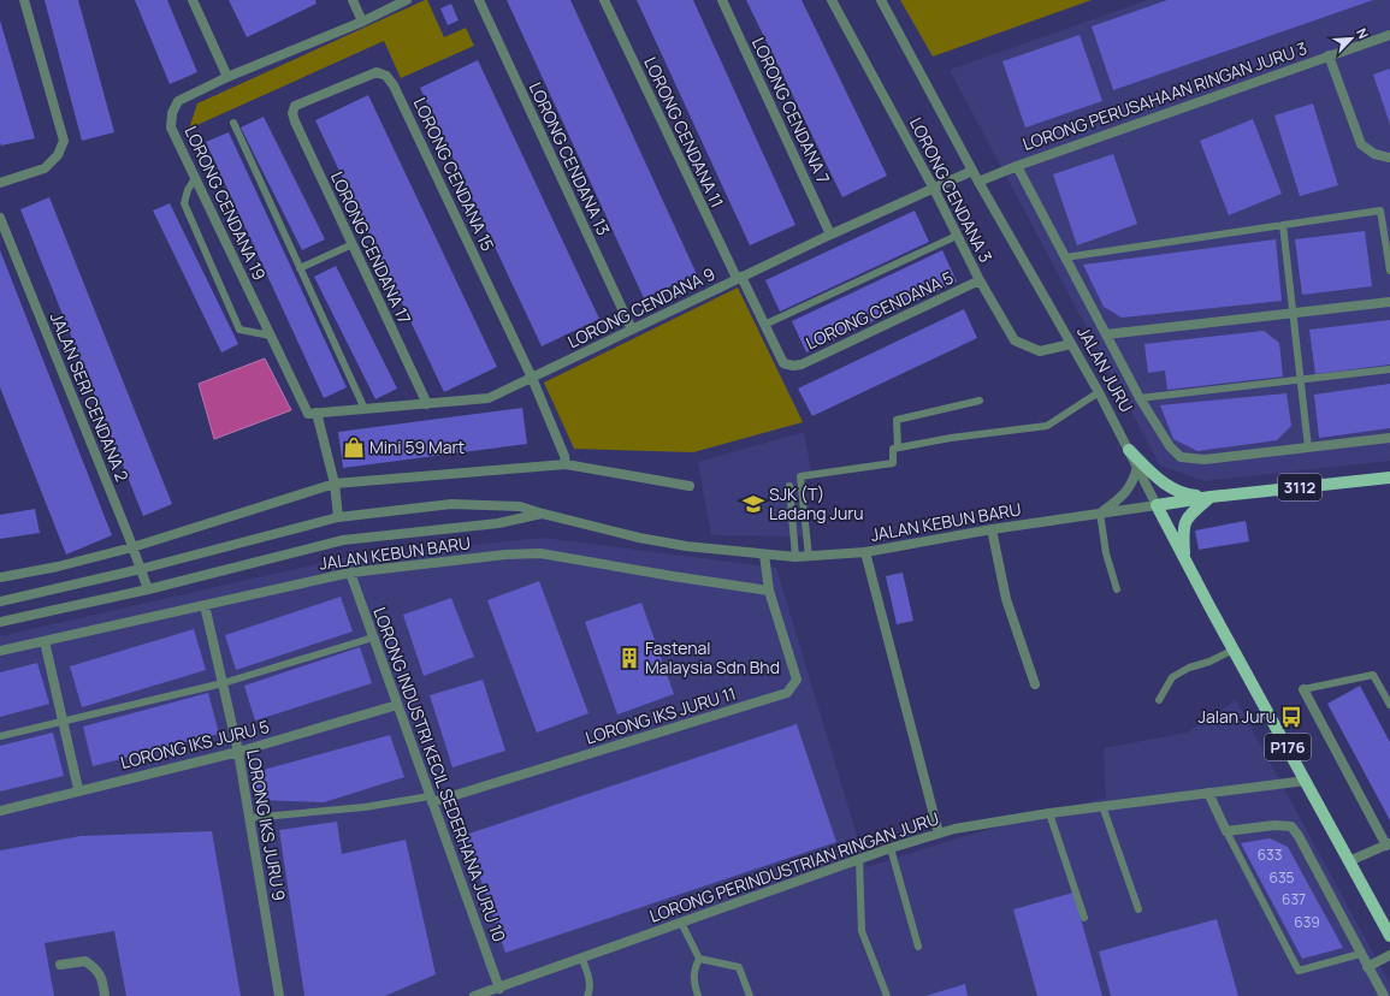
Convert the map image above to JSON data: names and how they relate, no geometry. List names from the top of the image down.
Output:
{
  "streets": {
    "main road": ["JALAN JURU", "3112", "P176"],
    "street": [
      "LORONG PERUSAHAAN RINGAN JURU 3",
      "LORONG CENDANA 7",
      "LORONG CENDANA 11",
      "LORONG CENDANA 13",
      "LORONG CENDANA 15",
      "LORONG CENDANA 3",
      "LORONG CENDANA 19",
      "LORONG CENDANA 17",
      "LORONG CENDANA 9",
      "LORONG CENDANA 5",
      "JALAN SERI CENDANA 2",
      "JALAN KEBUN BARU",
      "LORONG IKS JURU 11",
      "LORONG IKS JURU 5",
      "LORONG INDUSTRI KECIL SEDERHANA JURU 10",
      "LORONG IKS JURU 9",
      "LORONG PERINDUSTRIAN RINGAN JURU"
    ]
  },
  "crossings": [
    ["LORONG PERUSAHAAN RINGAN JURU 3", "JALAN JURU"],
    ["LORONG CENDANA 7", "LORONG CENDANA 9"],
    ["LORONG CENDANA 11", "LORONG CENDANA 9"],
    ["LORONG CENDANA 11", "LORONG CENDANA 5"],
    ["LORONG CENDANA 13", "LORONG CENDANA 9"],
    ["LORONG CENDANA 15", "LORONG CENDANA 17"],
    ["LORONG CENDANA 15", "LORONG CENDANA 9"],
    ["LORONG CENDANA 3", "LORONG CENDANA 9"],
    ["LORONG CENDANA 3", "LORONG CENDANA 5"],
    ["LORONG CENDANA 3", "JALAN JURU"],
    ["LORONG CENDANA 19", "LORONG CENDANA 9"],
    ["LORONG CENDANA 19", "JALAN KEBUN BARU"],
    ["LORONG CENDANA 17", "LORONG CENDANA 9"],
    ["LORONG CENDANA 9", "JALAN JURU"],
    ["JALAN JURU", "3112"],
    ["JALAN JURU", "JALAN KEBUN BARU"],
    ["JALAN JURU", "LORONG PERINDUSTRIAN RINGAN JURU"],
    ["JALAN SERI CENDANA 2", "JALAN KEBUN BARU"],
    ["3112", "JALAN KEBUN BARU"],
    ["JALAN KEBUN BARU", "LORONG IKS JURU 11"],
    ["JALAN KEBUN BARU", "LORONG INDUSTRI KECIL SEDERHANA JURU 10"],
    ["JALAN KEBUN BARU", "LORONG IKS JURU 9"],
    ["LORONG IKS JURU 11", "LORONG INDUSTRI KECIL SEDERHANA JURU 10"],
    ["LORONG IKS JURU 5", "LORONG INDUSTRI KECIL SEDERHANA JURU 10"],
    ["LORONG IKS JURU 5", "LORONG IKS JURU 9"],
    ["LORONG INDUSTRI KECIL SEDERHANA JURU 10", "LORONG PERINDUSTRIAN RINGAN JURU"]
  ],
  "places": {
    "shop": ["Mini 59 Mart"],
    "school or university": ["SJK (T) Ladang Juru"],
    "building": ["Fastenal Malaysia Sdn Bhd"],
    "bus stop": ["Jalan Juru"]
  },
  "house_numbers": [
    "633",
    "635",
    "637",
    "639"
  ],
  "north": "top right"
}
